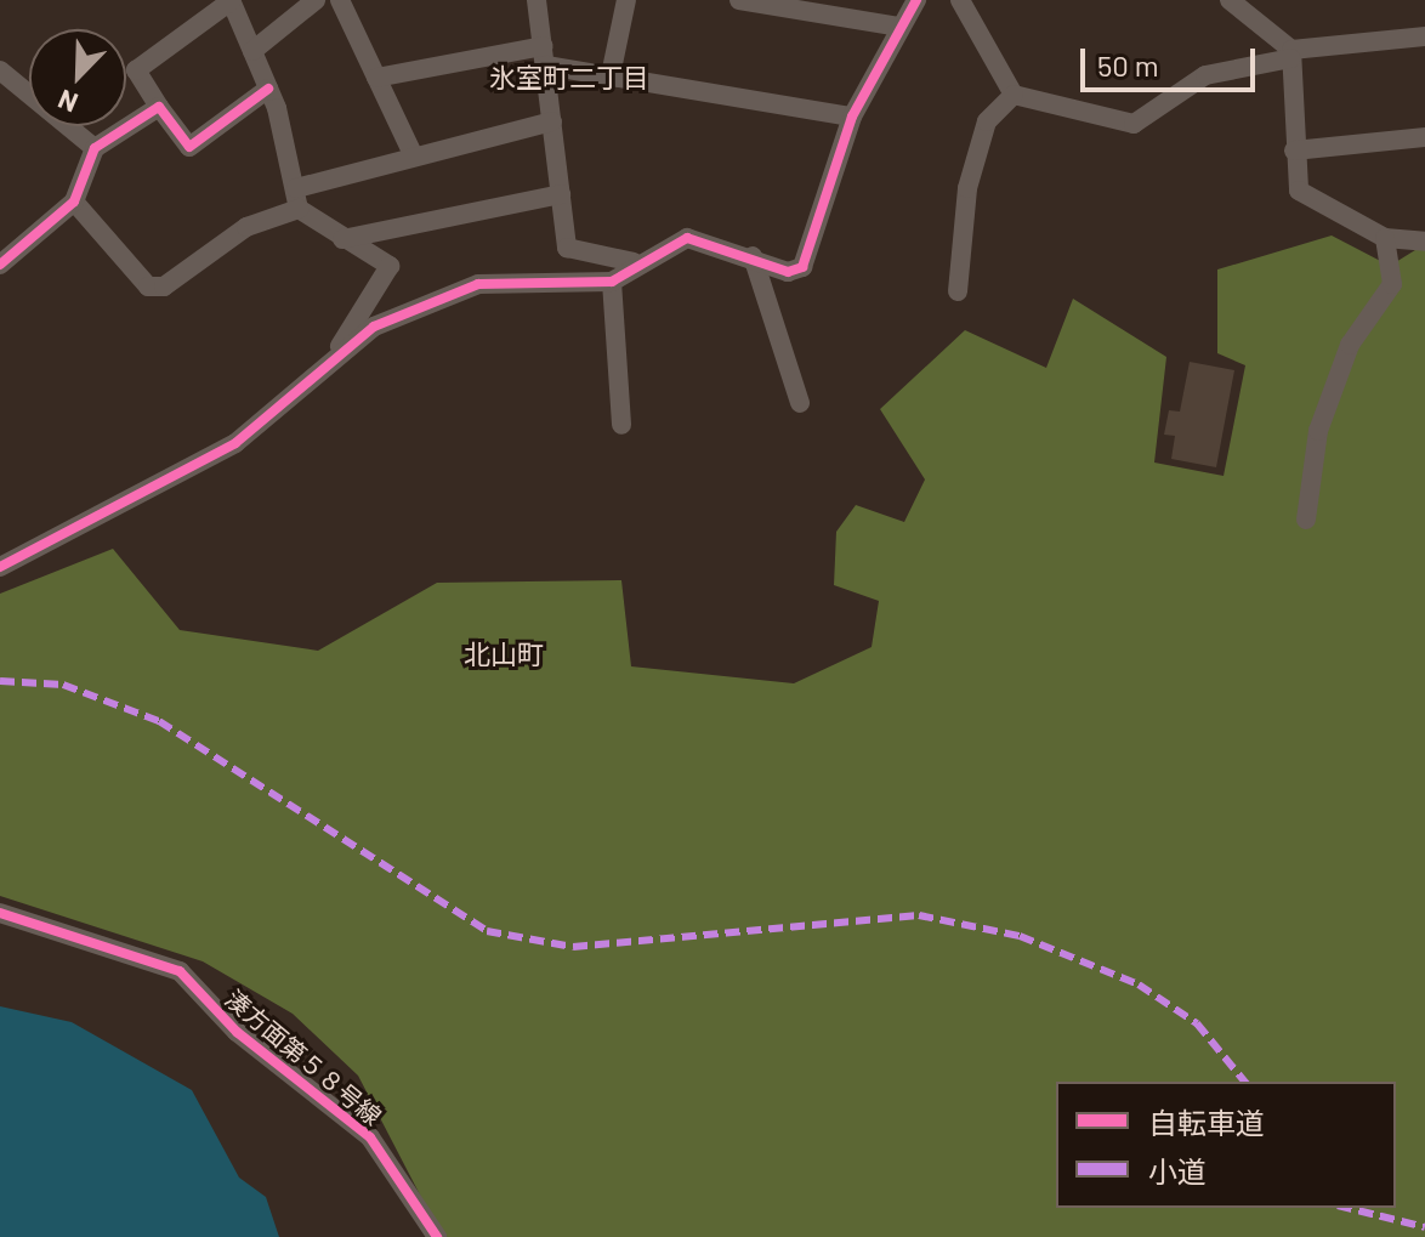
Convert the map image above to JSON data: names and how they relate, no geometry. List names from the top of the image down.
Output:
{
  "streets": {
    "street": ["湊方面第５８号線"]
  },
  "districts": ["氷室町二丁目", "北山町"],
  "legend": ["自転車道", "小道"],
  "scale_bar": "50 m",
  "north": "bottom left"
}
